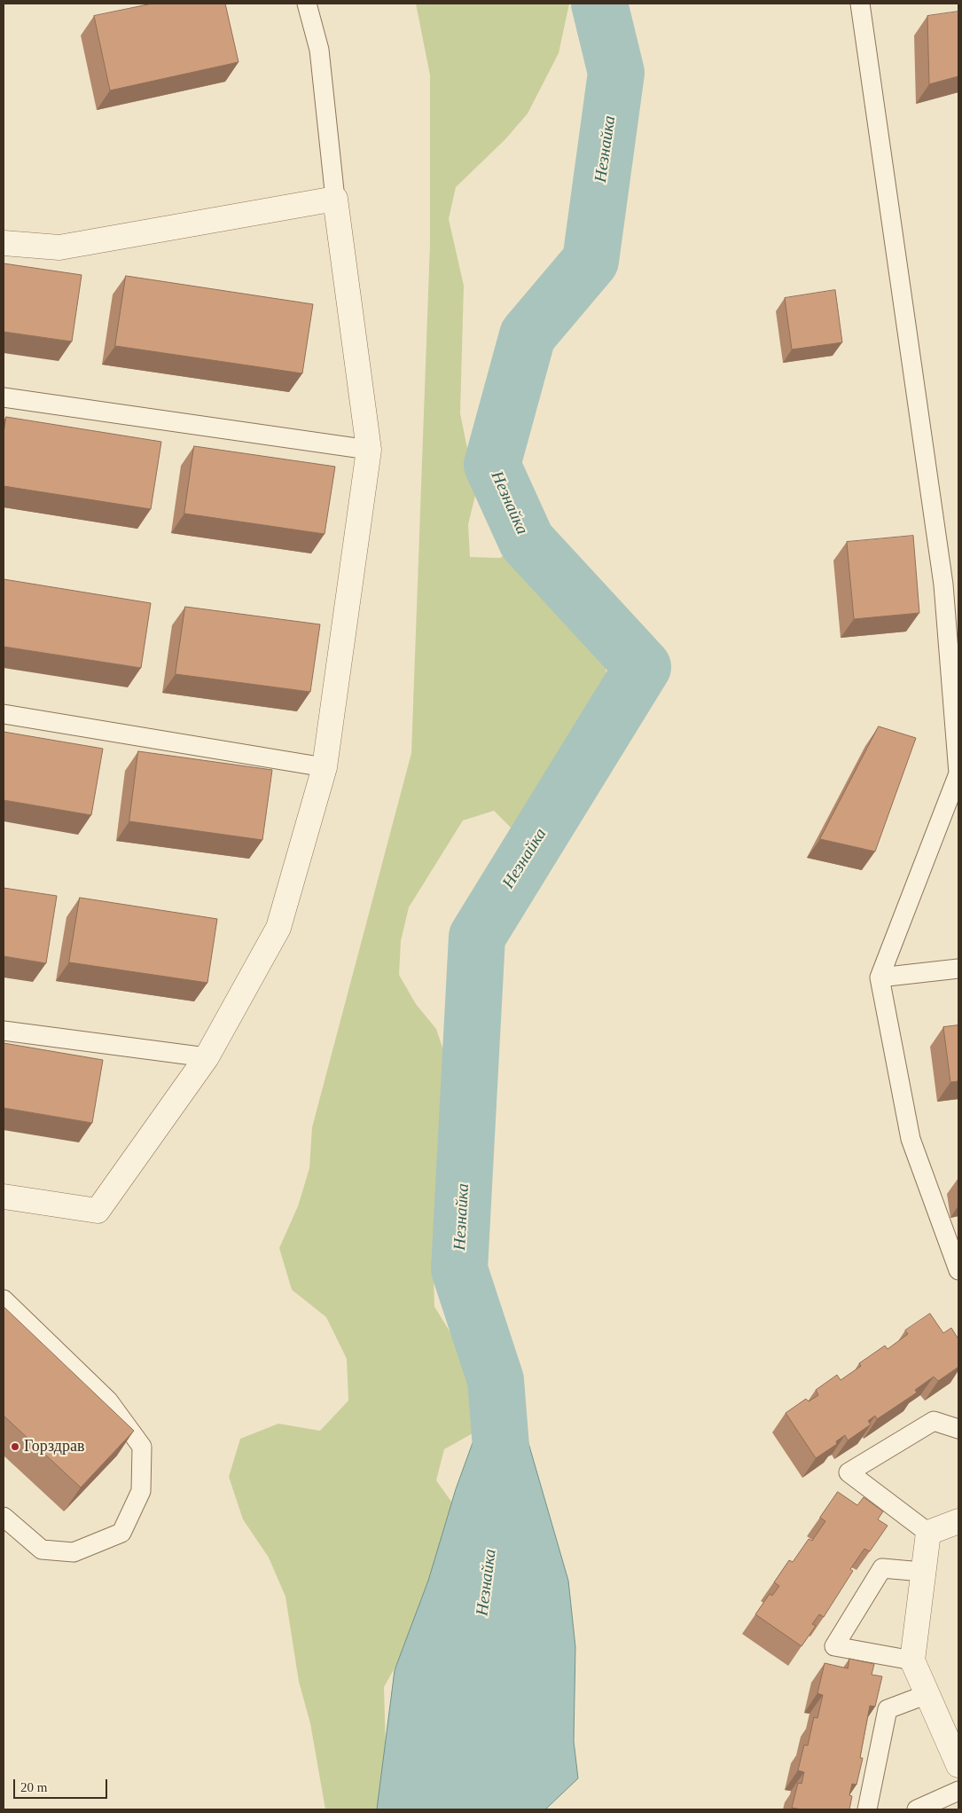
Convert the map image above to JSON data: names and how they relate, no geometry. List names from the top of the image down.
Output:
{
  "water": ["Незнайка"],
  "places": ["Горздрав"],
  "scale_bar": "20 m"
}
